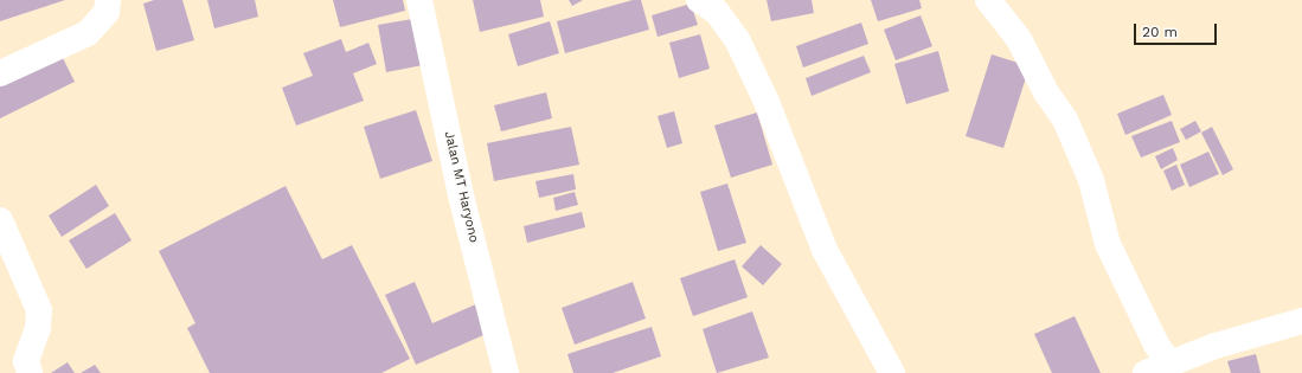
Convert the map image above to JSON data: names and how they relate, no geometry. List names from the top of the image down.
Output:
{
  "streets": {
    "street": ["Jalan MT Haryono"]
  },
  "scale_bar": "20 m"
}
